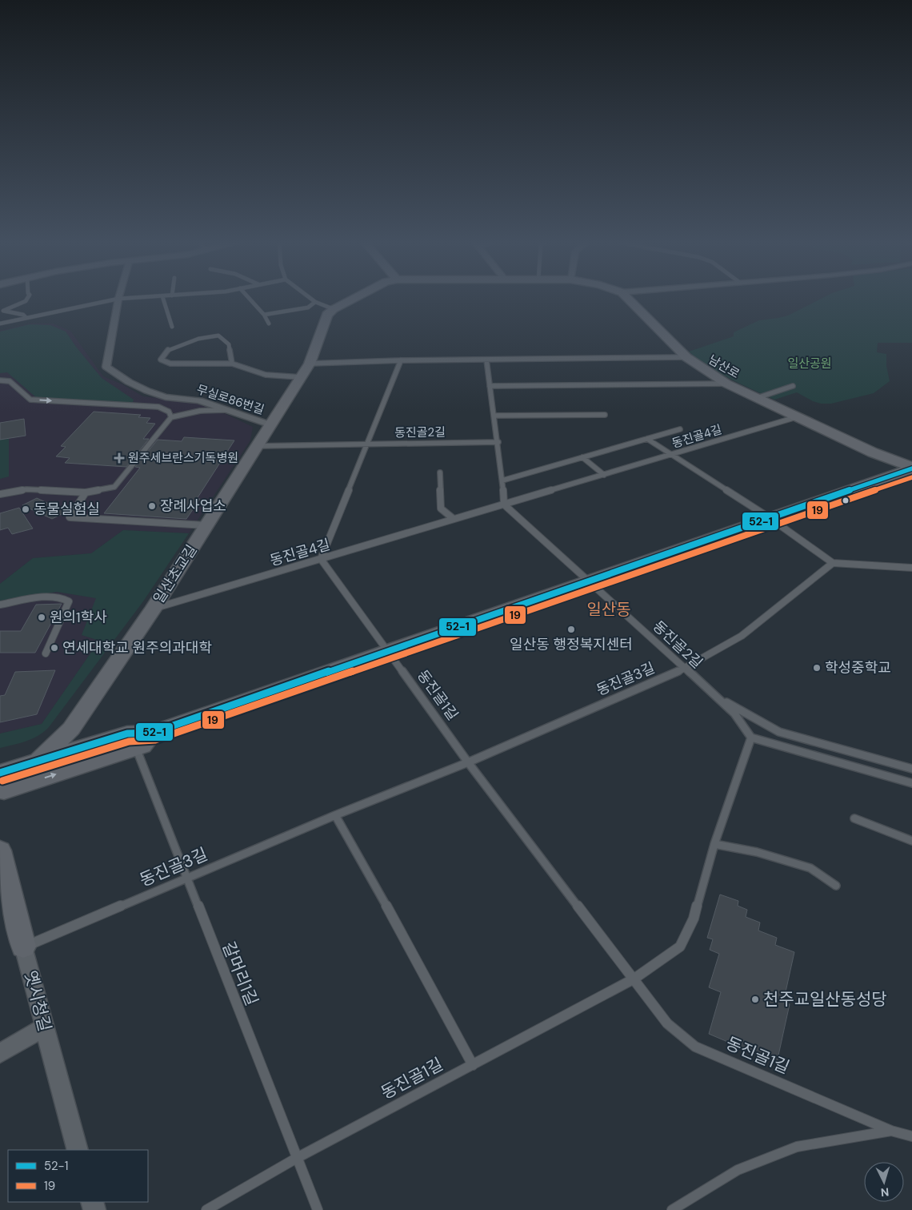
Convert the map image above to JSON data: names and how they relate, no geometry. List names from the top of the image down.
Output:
{
  "streets": {
    "street": [
      "남산로",
      "무실로86번길",
      "일산초교길",
      "옛시청길"
    ],
    "lane": [
      "동진골2길",
      "동진골4길",
      "동진골3길",
      "동진골1길",
      "갈머리1길"
    ]
  },
  "crossings": [
    ["남산로", "동진골4길"],
    ["무실로86번길", "일산초교길"],
    ["동진골2길", "동진골4길"],
    ["동진골2길", "일산초교길"],
    ["동진골2길", "동진골3길"],
    ["동진골2길", "동진골1길"],
    ["동진골4길", "일산초교길"],
    ["동진골4길", "동진골1길"],
    ["동진골3길", "동진골1길"],
    ["동진골3길", "갈머리1길"],
    ["동진골3길", "옛시청길"],
    ["동진골1길", "갈머리1길"]
  ],
  "districts": ["일산동"],
  "parks": ["일산공원"],
  "places": {
    "health": ["원주세브란스기독병원"],
    "other": [
      "장례사업소",
      "동물실험실",
      "원의1학사",
      "일산동 행정복지센터",
      "연세대학교 원주의과대학",
      "학성중학교",
      "천주교일산동성당"
    ]
  },
  "lines": ["transit line 52-1", "transit line 19"],
  "legend": ["52-1", "19"],
  "north": "bottom"
}
